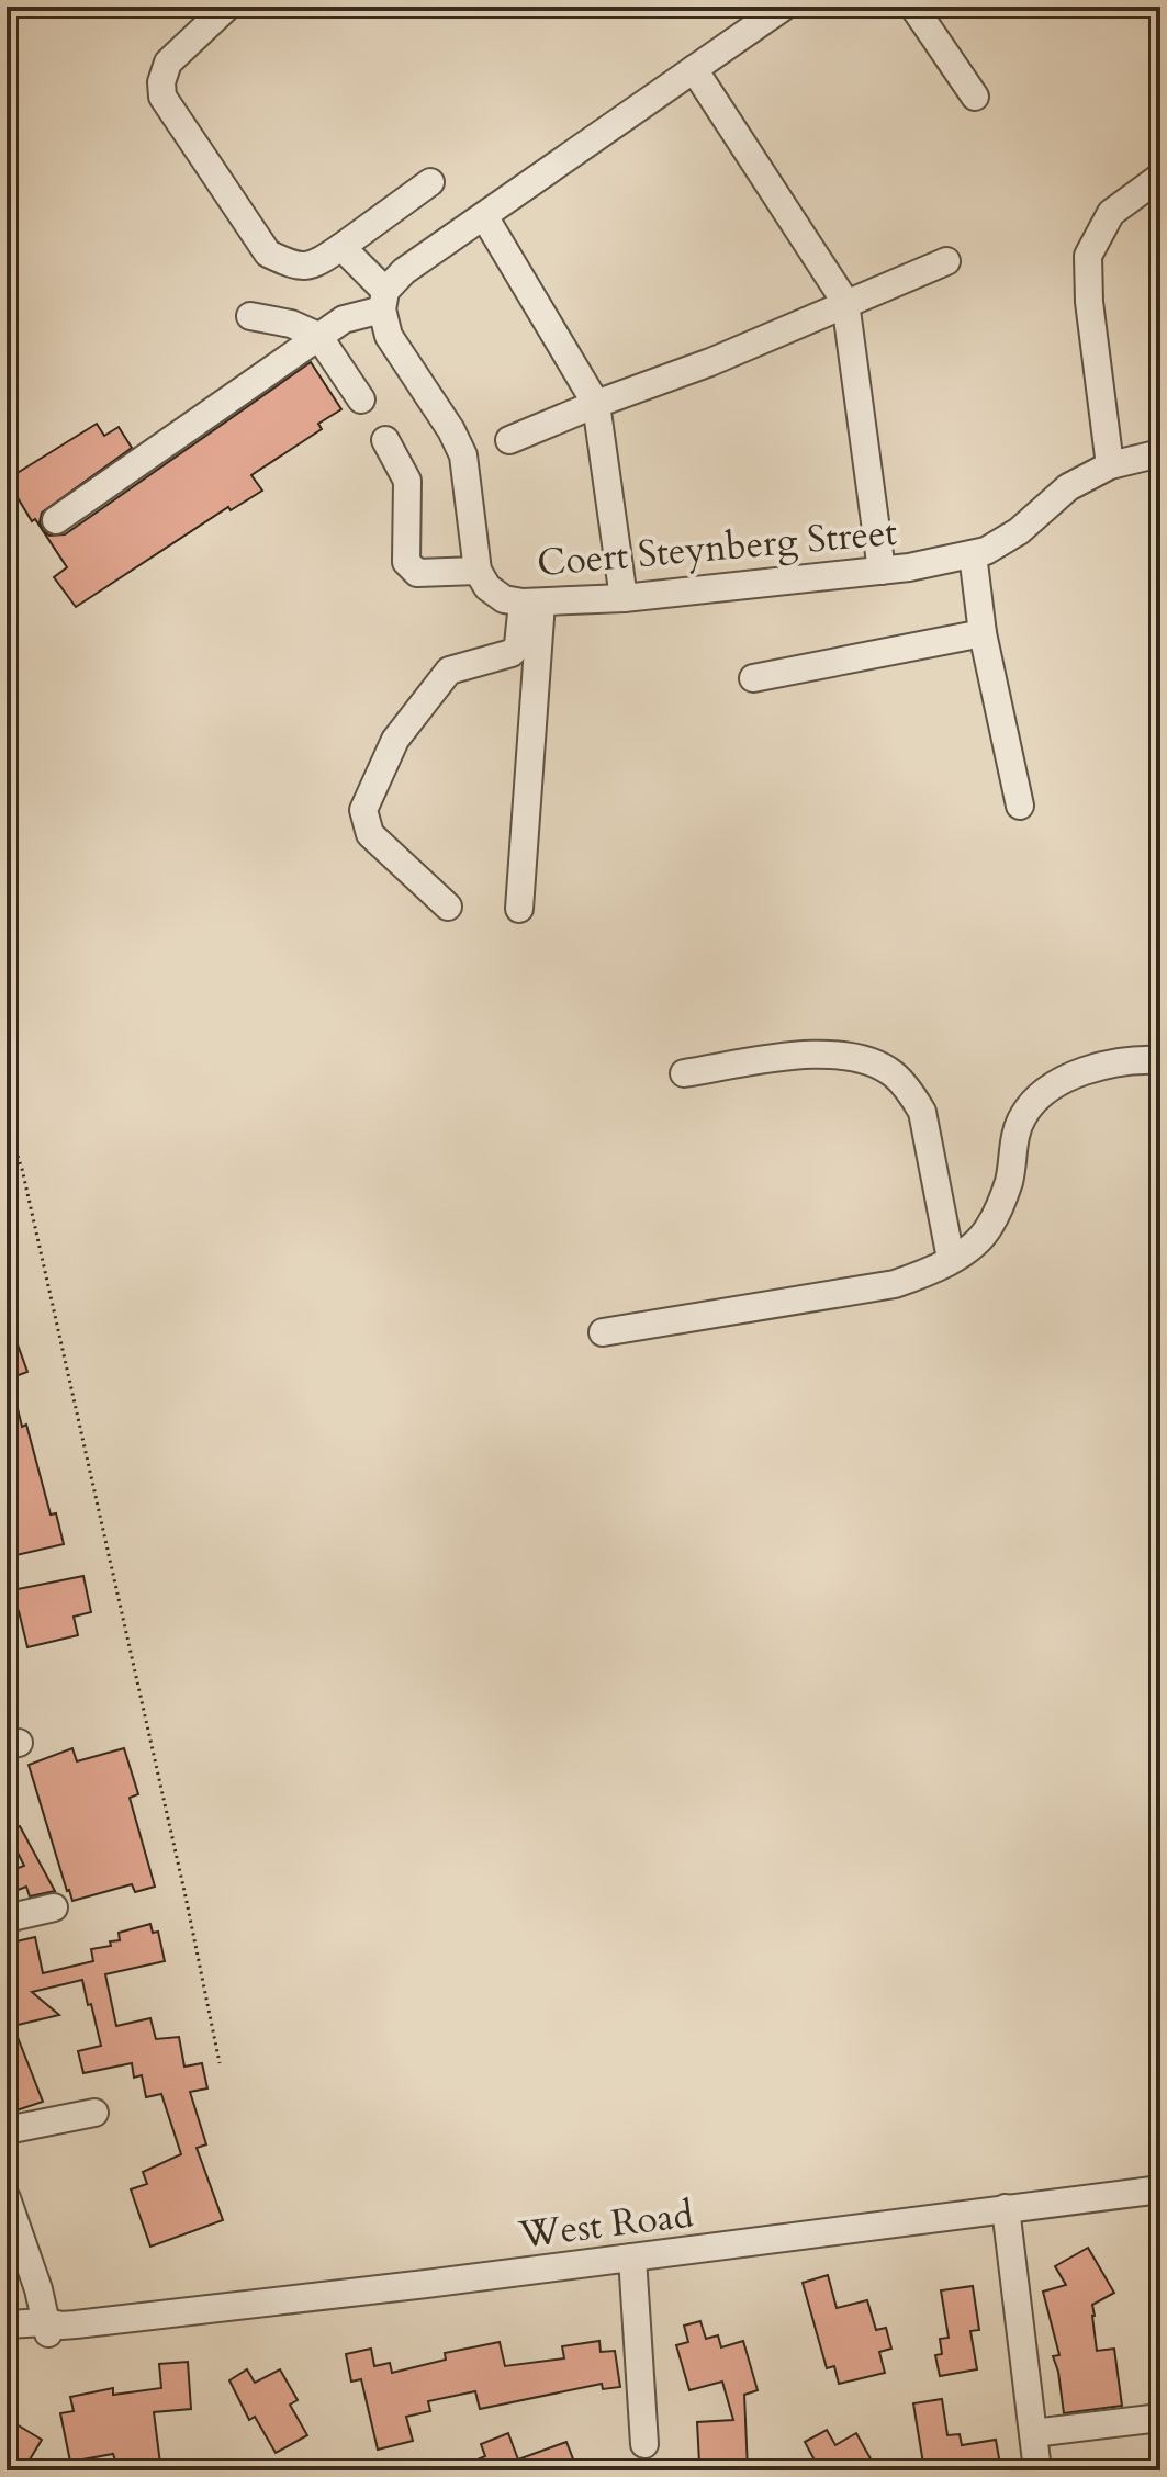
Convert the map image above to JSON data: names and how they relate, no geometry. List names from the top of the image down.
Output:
{
  "streets": {
    "street": ["Coert Steynberg Street", "West Road"]
  }
}
